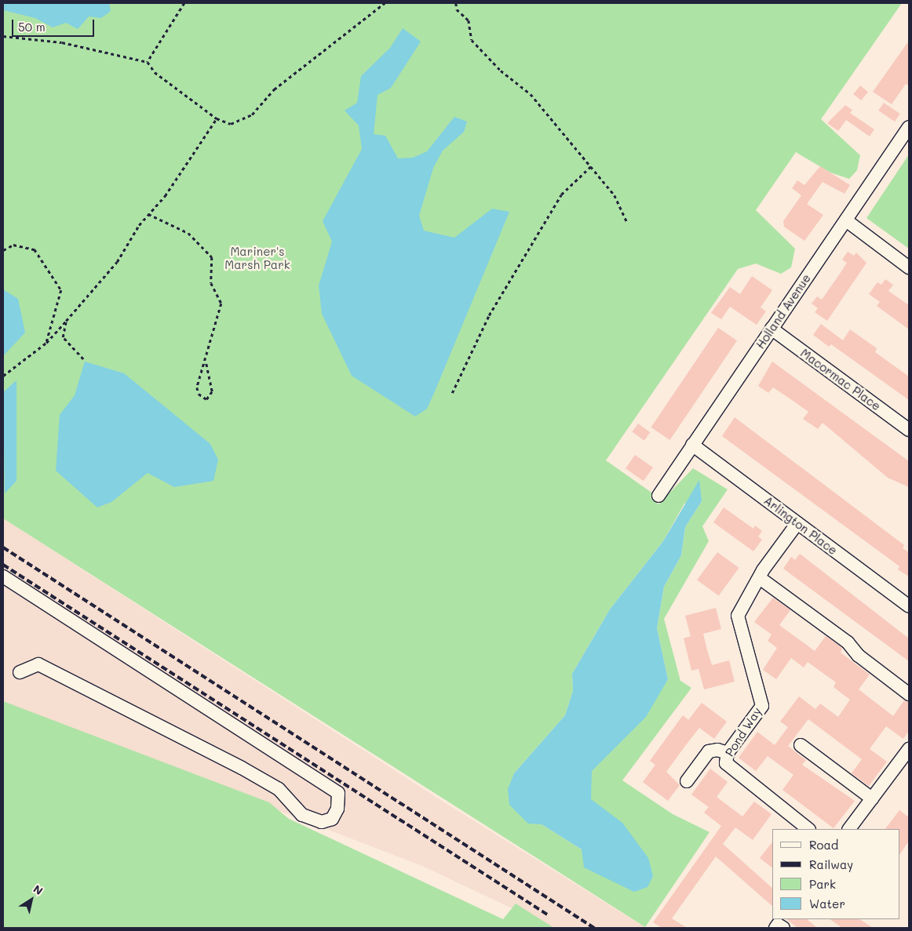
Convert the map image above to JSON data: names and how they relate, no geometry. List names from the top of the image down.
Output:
{
  "streets": {
    "street": [
      "Holland Avenue",
      "Macormac Place",
      "Arlington Place",
      "Pond Way"
    ]
  },
  "crossings": [
    ["Holland Avenue", "Macormac Place"],
    ["Holland Avenue", "Arlington Place"],
    ["Arlington Place", "Pond Way"]
  ],
  "parks": ["Mariner's Marsh Park"],
  "legend": [
    "Road",
    "Railway",
    "Park",
    "Water"
  ],
  "scale_bar": "50 m",
  "north": "top right"
}
